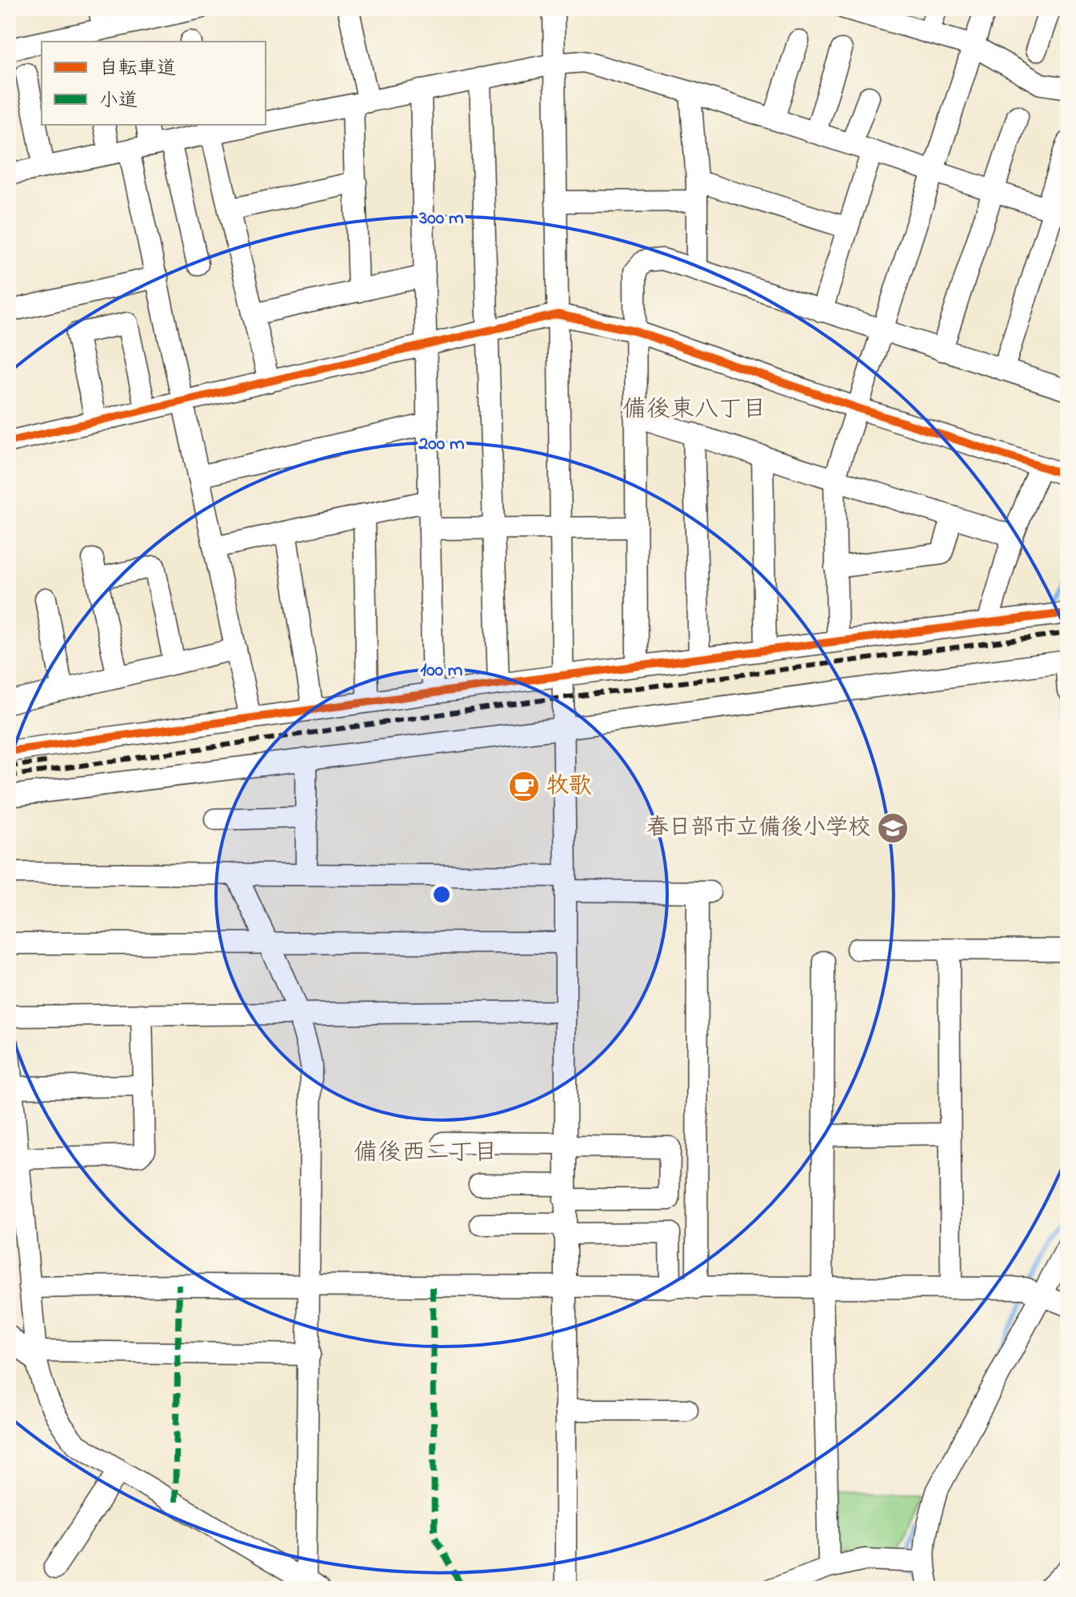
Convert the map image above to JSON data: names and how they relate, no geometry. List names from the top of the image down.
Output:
{
  "districts": ["備後東八丁目", "備後西二丁目"],
  "places": {
    "cafe": ["牧歌"],
    "school or university": ["春日部市立備後小学校"]
  },
  "legend": ["自転車道", "小道"],
  "rings": ["300 m", "200 m", "100 m"]
}
